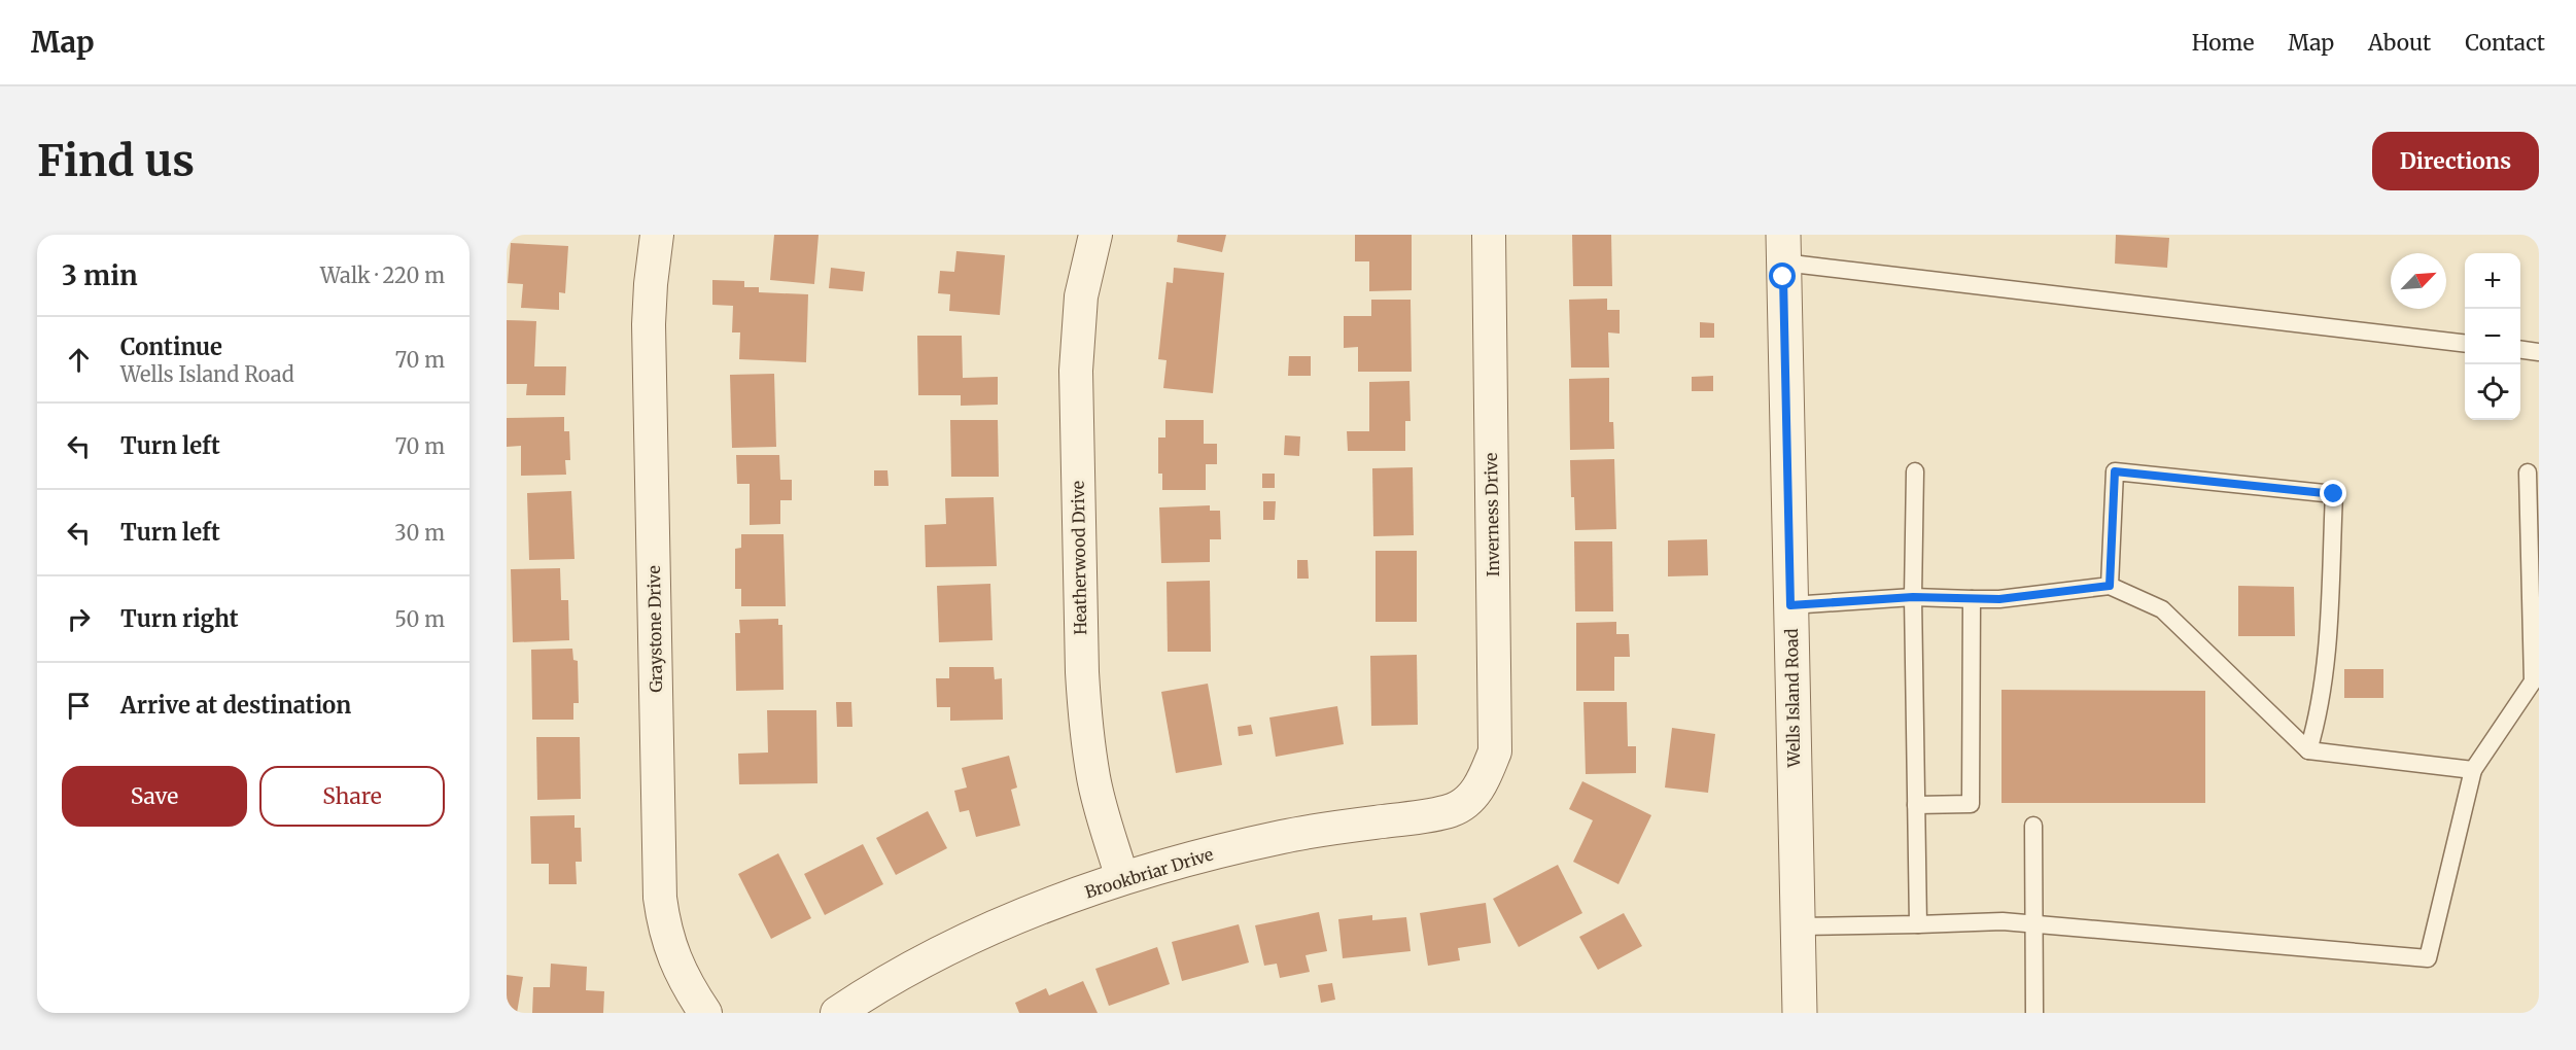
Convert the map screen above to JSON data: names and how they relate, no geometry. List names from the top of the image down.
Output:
{
  "streets": {
    "street": [
      "Inverness Drive",
      "Heatherwood Drive",
      "Graystone Drive",
      "Wells Island Road",
      "Brookbriar Drive"
    ]
  },
  "crossings": [
    ["Inverness Drive", "Brookbriar Drive"],
    ["Heatherwood Drive", "Brookbriar Drive"]
  ],
  "north": "top right",
  "page": {
    "header": "Map",
    "nav": [
      "Home",
      "Map",
      "About",
      "Contact"
    ],
    "buttons": [
      "Directions",
      ["Save", "Share"]
    ],
    "title": "Find us",
    "heading": ["3 min", "Walk · 220 m"],
    "map_buttons": ["+", "−"],
    "list": [
      ["Continue", "Wells Island Road", "70 m"],
      ["Turn left", "70 m"],
      ["Turn left", "30 m"],
      ["Turn right", "50 m"],
      "Arrive at destination"
    ]
  }
}
